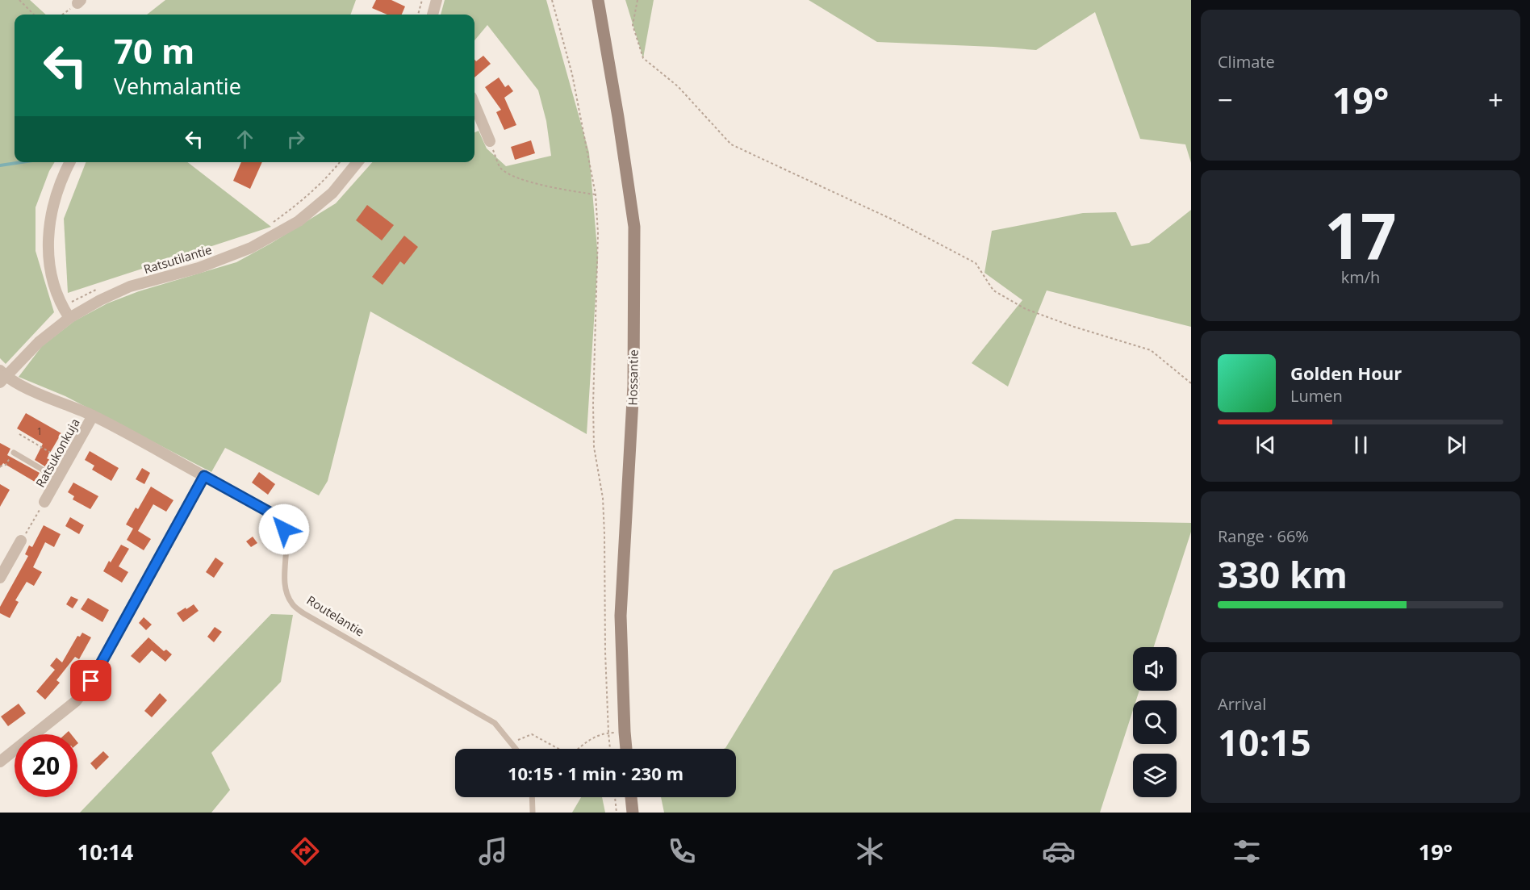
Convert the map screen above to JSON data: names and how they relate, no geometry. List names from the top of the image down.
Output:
{
  "streets": {
    "main road": ["Hossantie"],
    "street": ["Ratsutilantie", "Ratsukonkuja", "Routelantie"]
  },
  "crossings": [
    ["Ratsutilantie", "Routelantie"],
    ["Ratsukonkuja", "Routelantie"]
  ],
  "house_numbers": ["1"],
  "page": {
    "tile": [
      "Climate",
      ["17", "km/h"],
      ["Range · 66%", "330 km"],
      ["Arrival", "10:15"]
    ],
    "turn": ["70 m", "Vehmalantie"],
    "heat": ["−", "19°", "+"],
    "song": ["Golden Hour", "Lumen"],
    "limit": "20",
    "trip": "10:15 · 1 min · 230 m",
    "tabs": ["10:14", "19°"]
  }
}
